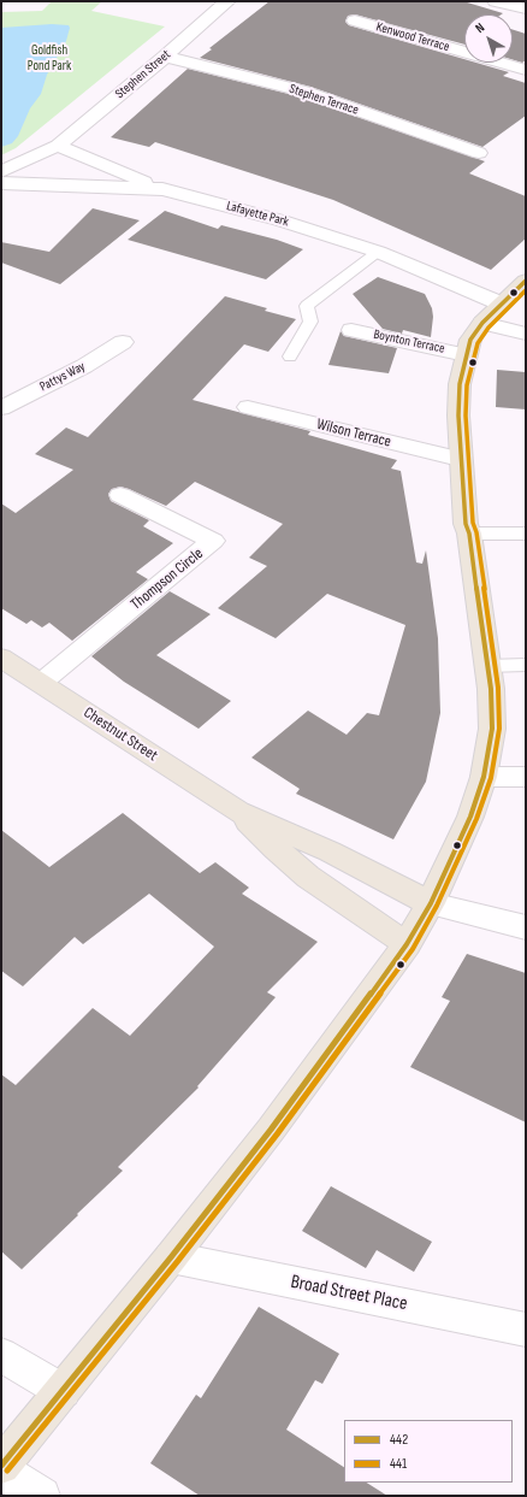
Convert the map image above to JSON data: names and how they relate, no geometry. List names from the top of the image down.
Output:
{
  "streets": {
    "main road": ["Chestnut Street"],
    "street": [
      "Kenwood Terrace",
      "Stephen Street",
      "Stephen Terrace",
      "Lafayette Park",
      "Boynton Terrace",
      "Pattys Way",
      "Wilson Terrace",
      "Thompson Circle",
      "Broad Street Place"
    ]
  },
  "crossings": [
    ["Stephen Street", "Stephen Terrace"],
    ["Thompson Circle", "Chestnut Street"]
  ],
  "parks": ["Goldfish Pond Park"],
  "lines": ["transit line 442", "transit line 441"],
  "legend": ["442", "441"],
  "north": "top left"
}
